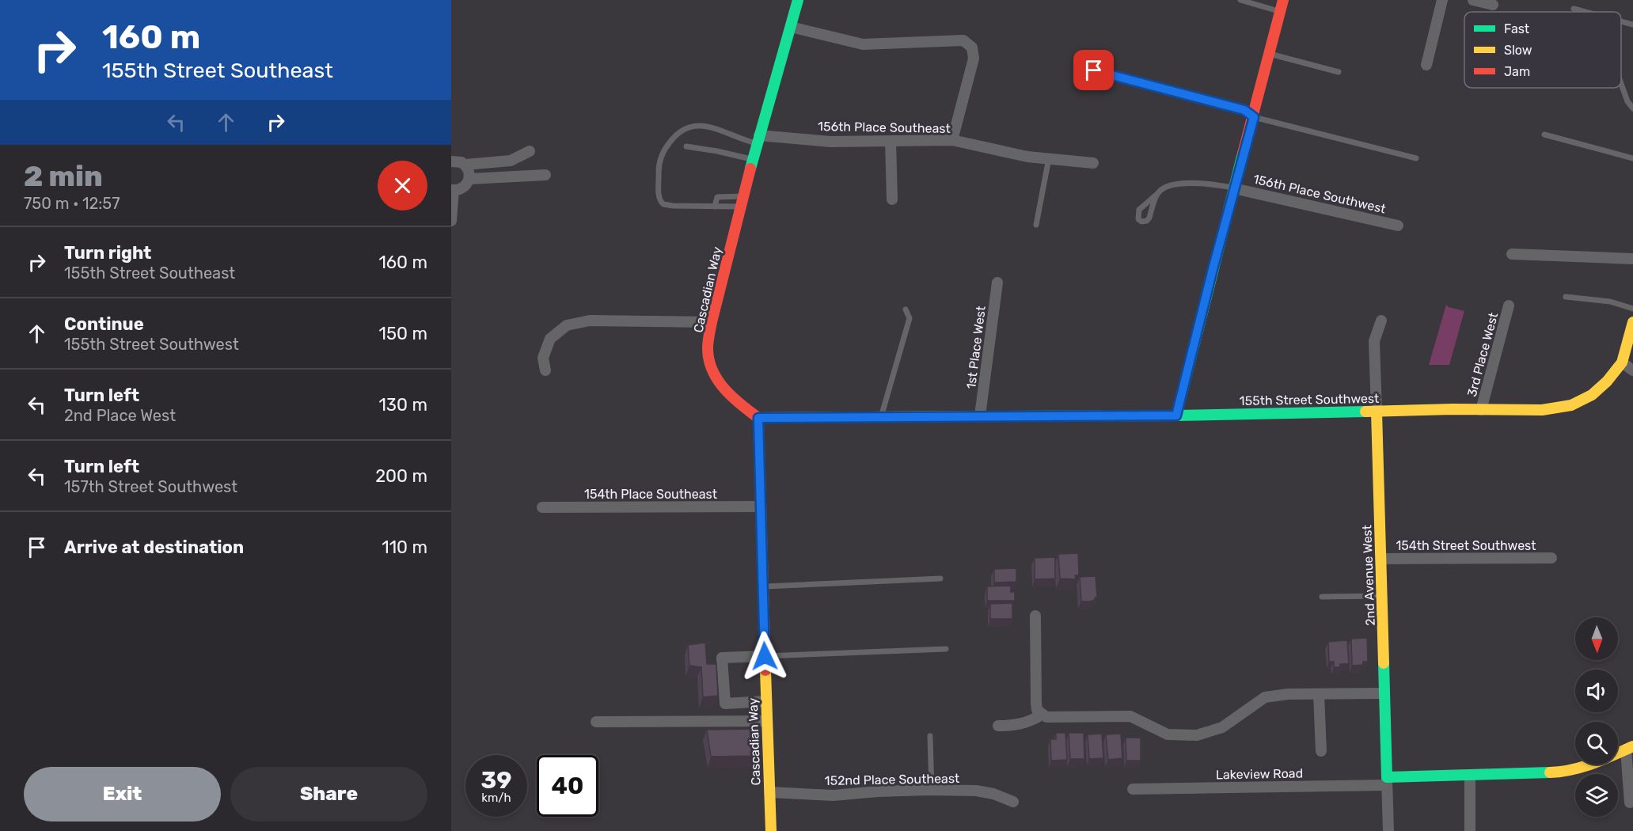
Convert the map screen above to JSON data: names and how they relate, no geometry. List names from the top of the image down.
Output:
{
  "streets": {
    "street": [
      "156th Place Southeast",
      "156th Place Southwest",
      "Cascadian Way",
      "1st Place West",
      "3rd Place West",
      "155th Street Southwest",
      "154th Place Southeast",
      "154th Street Southwest",
      "2nd Avenue West",
      "Lakeview Road",
      "152nd Place Southeast"
    ]
  },
  "crossings": [
    ["156th Place Southeast", "Cascadian Way"],
    ["Cascadian Way", "155th Street Southwest"],
    ["Cascadian Way", "154th Place Southeast"],
    ["Cascadian Way", "152nd Place Southeast"],
    ["1st Place West", "155th Street Southwest"],
    ["3rd Place West", "155th Street Southwest"],
    ["155th Street Southwest", "2nd Avenue West"],
    ["154th Street Southwest", "2nd Avenue West"],
    ["2nd Avenue West", "Lakeview Road"]
  ],
  "legend": ["Fast", "Slow", "Jam"],
  "north": "bottom",
  "page": {
    "turn": ["160 m", "155th Street Southeast"],
    "heading": ["2 min", "750 m · 12:57"],
    "list": [
      {
        "name": "Turn right",
        "note": "155th Street Southeast",
        "value": "160 m"
      },
      {
        "name": "Continue",
        "note": "155th Street Southwest",
        "value": "150 m"
      },
      {
        "name": "Turn left",
        "note": "2nd Place West",
        "value": "130 m"
      },
      {
        "name": "Turn left",
        "note": "157th Street Southwest",
        "value": "200 m"
      },
      {
        "name": "Arrive at destination",
        "value": "110 m"
      }
    ],
    "speed": "39 km/h",
    "limit": "40",
    "buttons": ["Exit", "Share"]
  }
}
